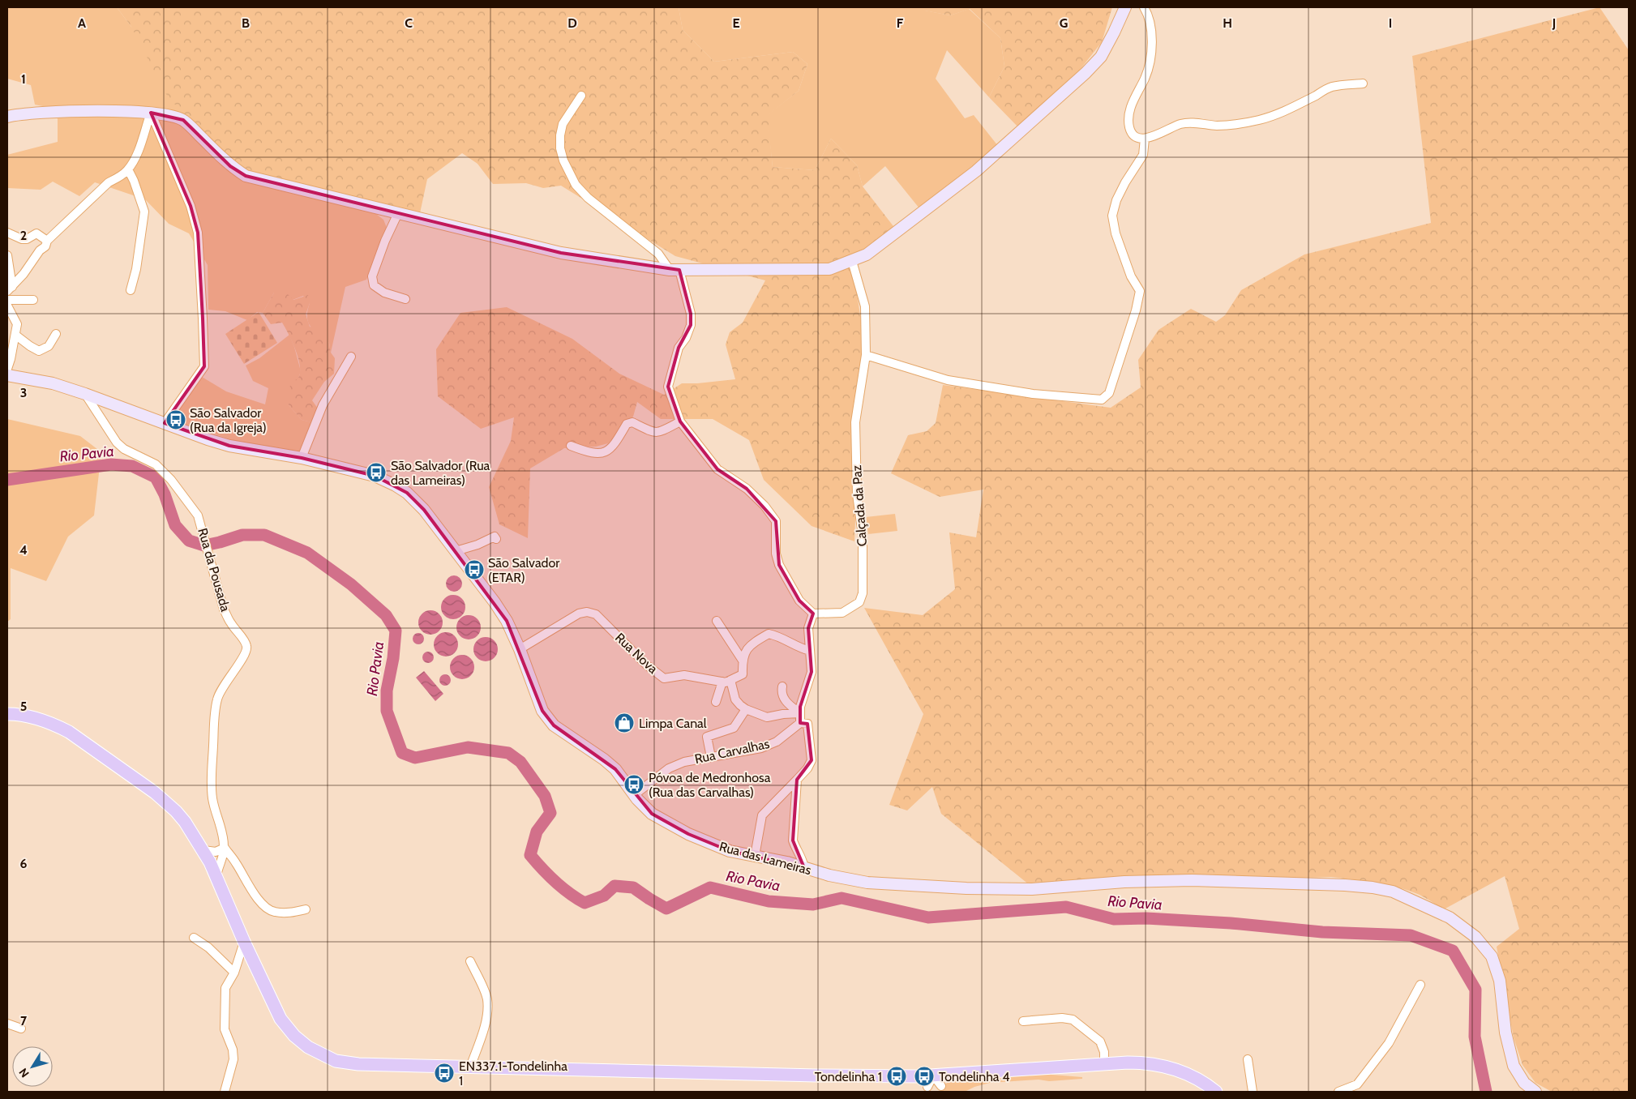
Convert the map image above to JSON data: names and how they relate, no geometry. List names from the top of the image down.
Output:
{
  "streets": {
    "street": [
      "Calçada da Paz",
      "Rua da Pousada",
      "Rua Nova",
      "Rua Carvalhas",
      "Rua das Lameiras"
    ]
  },
  "crossings": [
    ["Rua da Pousada", "Rua das Lameiras"],
    ["Rua Nova", "Rua das Lameiras"],
    ["Rua Carvalhas", "Rua das Lameiras"]
  ],
  "water": ["Rio Pavia"],
  "places": {
    "bus stop": [
      "São Salvador (Rua da Igreja)",
      "São Salvador (Rua das Lameiras)",
      "São Salvador (ETAR)",
      "Póvoa de Medronhosa (Rua das Carvalhas)",
      "EN337.1-Tondelinha 1",
      "Tondelinha 1",
      "Tondelinha 4"
    ],
    "shop": ["Limpa Canal"]
  },
  "north": "bottom left",
  "grid": {
    "columns": [
      "A",
      "B",
      "C",
      "D",
      "E",
      "F",
      "G",
      "H",
      "I",
      "J"
    ],
    "rows": [
      "1",
      "2",
      "3",
      "4",
      "5",
      "6",
      "7"
    ]
  }
}
